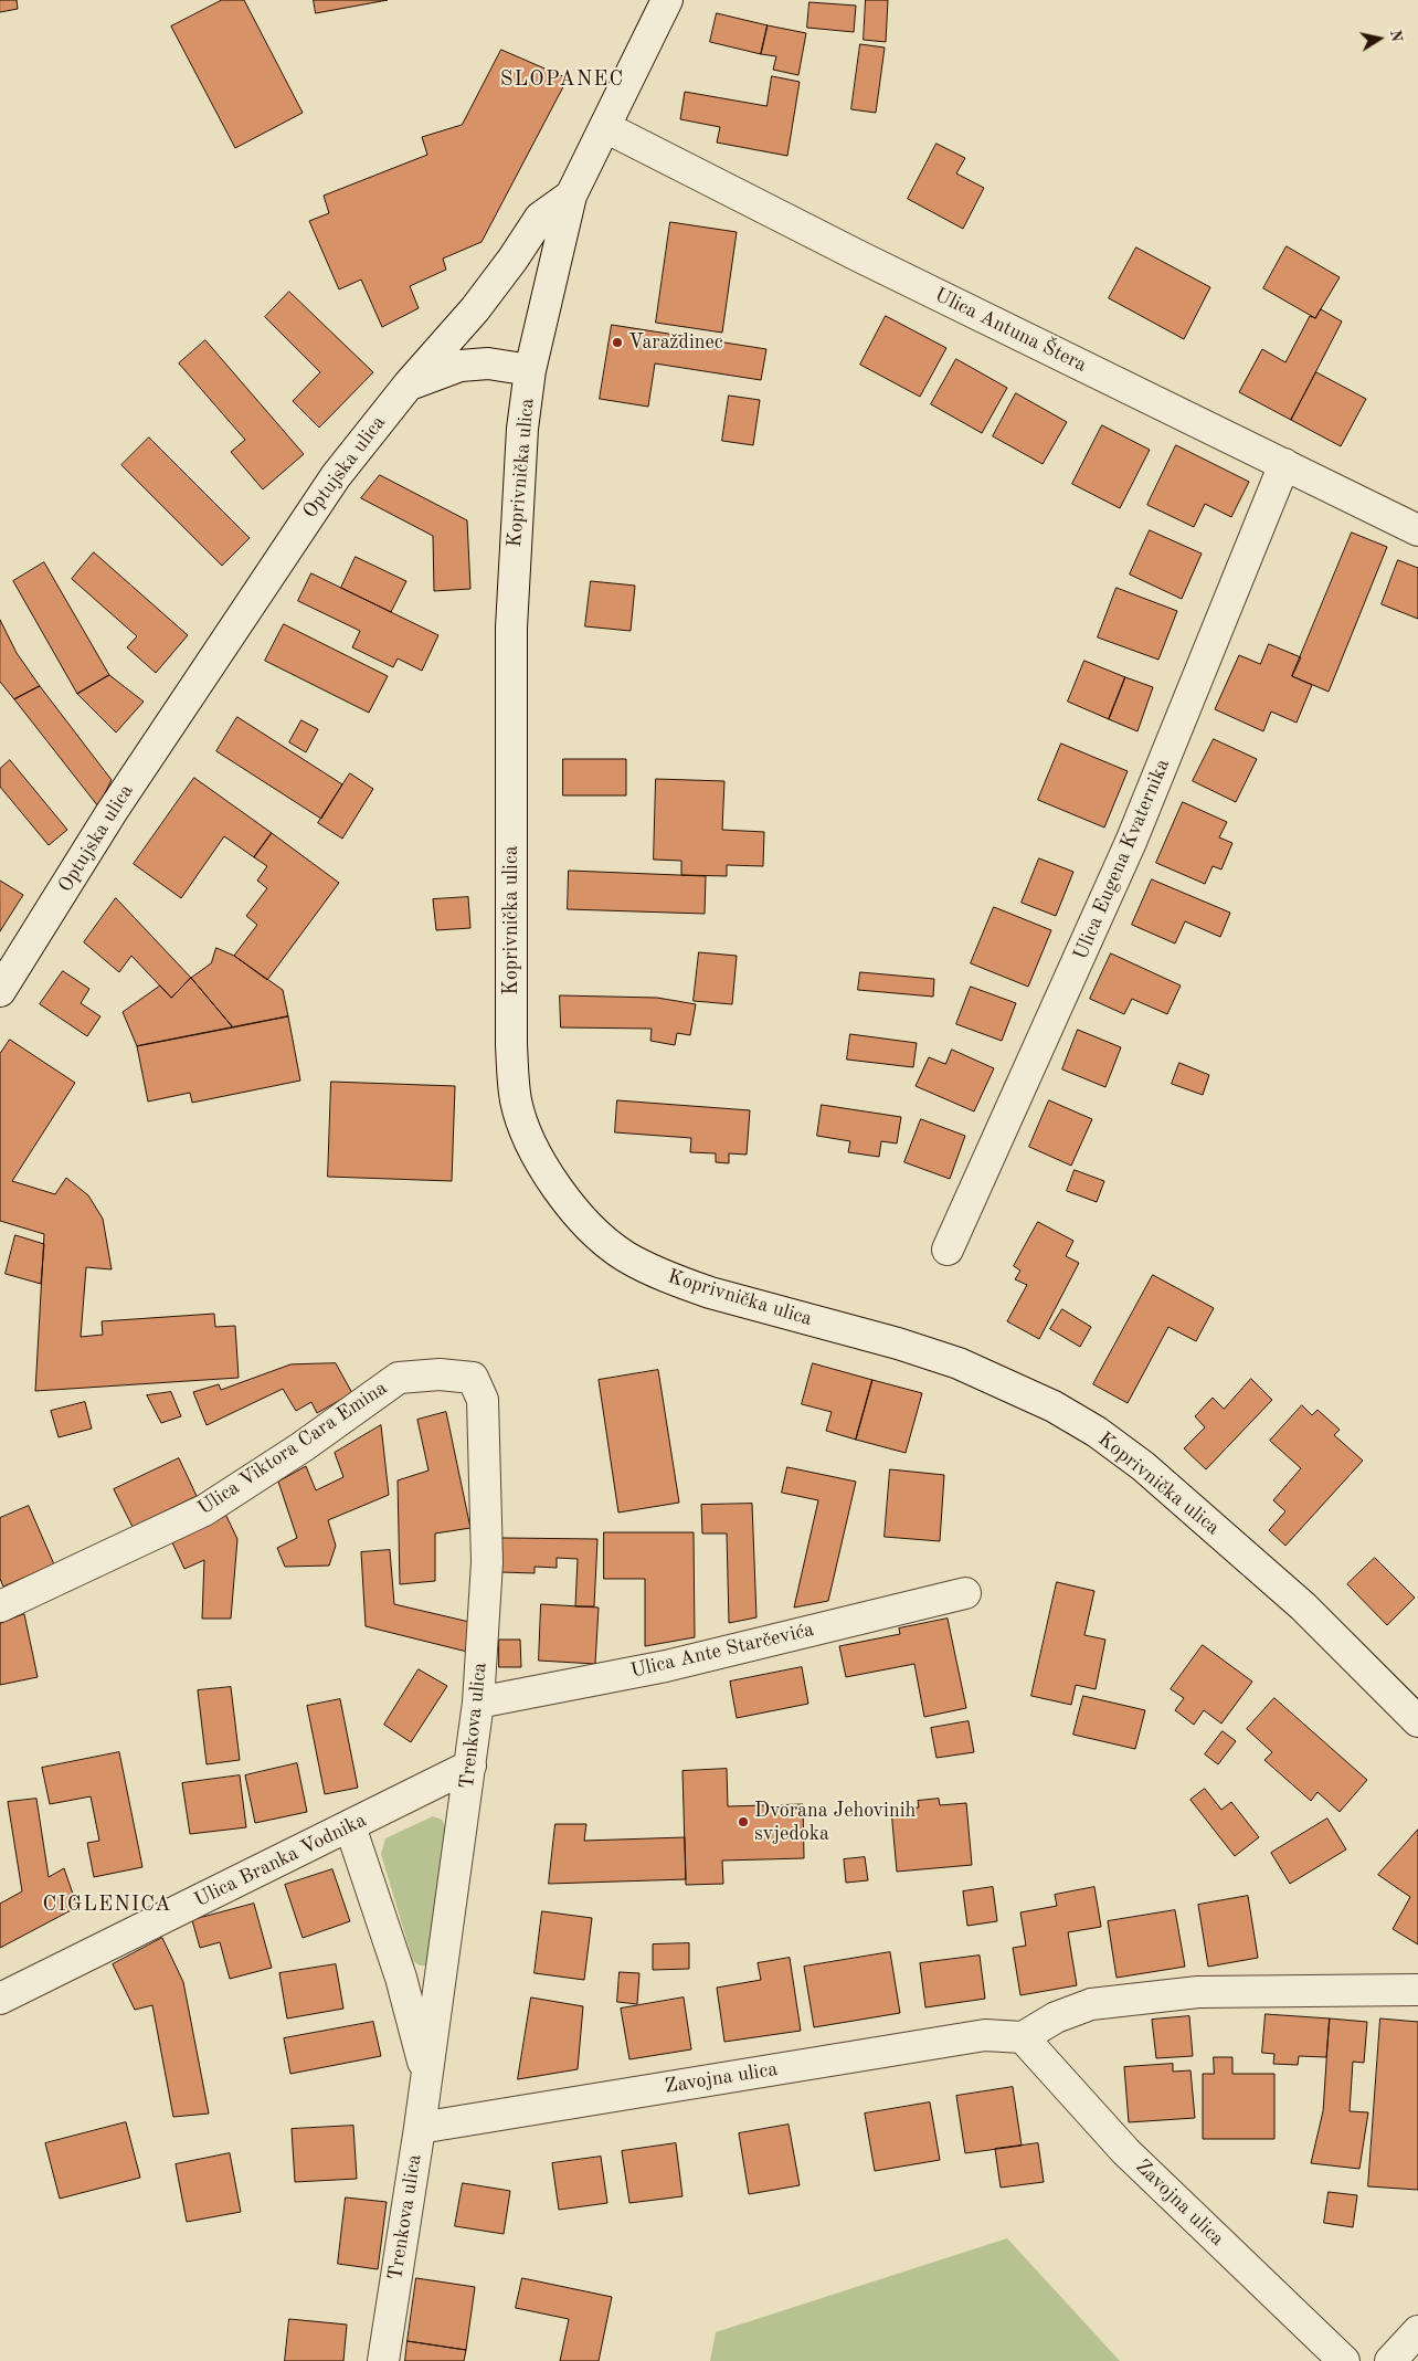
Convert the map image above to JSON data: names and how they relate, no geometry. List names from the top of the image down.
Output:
{
  "streets": {
    "street": [
      "Ulica Antuna Štera",
      "Optujska ulica",
      "Koprivnička ulica",
      "Ulica Eugena Kvaternika",
      "Ulica Viktora Cara Emina",
      "Ulica Ante Starčevića",
      "Trenkova ulica",
      "Ulica Branka Vodnika",
      "Zavojna ulica"
    ]
  },
  "crossings": [
    ["Ulica Antuna Štera", "Ulica Eugena Kvaternika"],
    ["Ulica Viktora Cara Emina", "Trenkova ulica"],
    ["Ulica Ante Starčevića", "Trenkova ulica"],
    ["Trenkova ulica", "Ulica Branka Vodnika"],
    ["Trenkova ulica", "Zavojna ulica"]
  ],
  "districts": ["SLOPANEC", "CIGLENICA"],
  "places": ["Varaždinec", "Dvorana Jehovinih svjedoka"],
  "north": "right"
}
